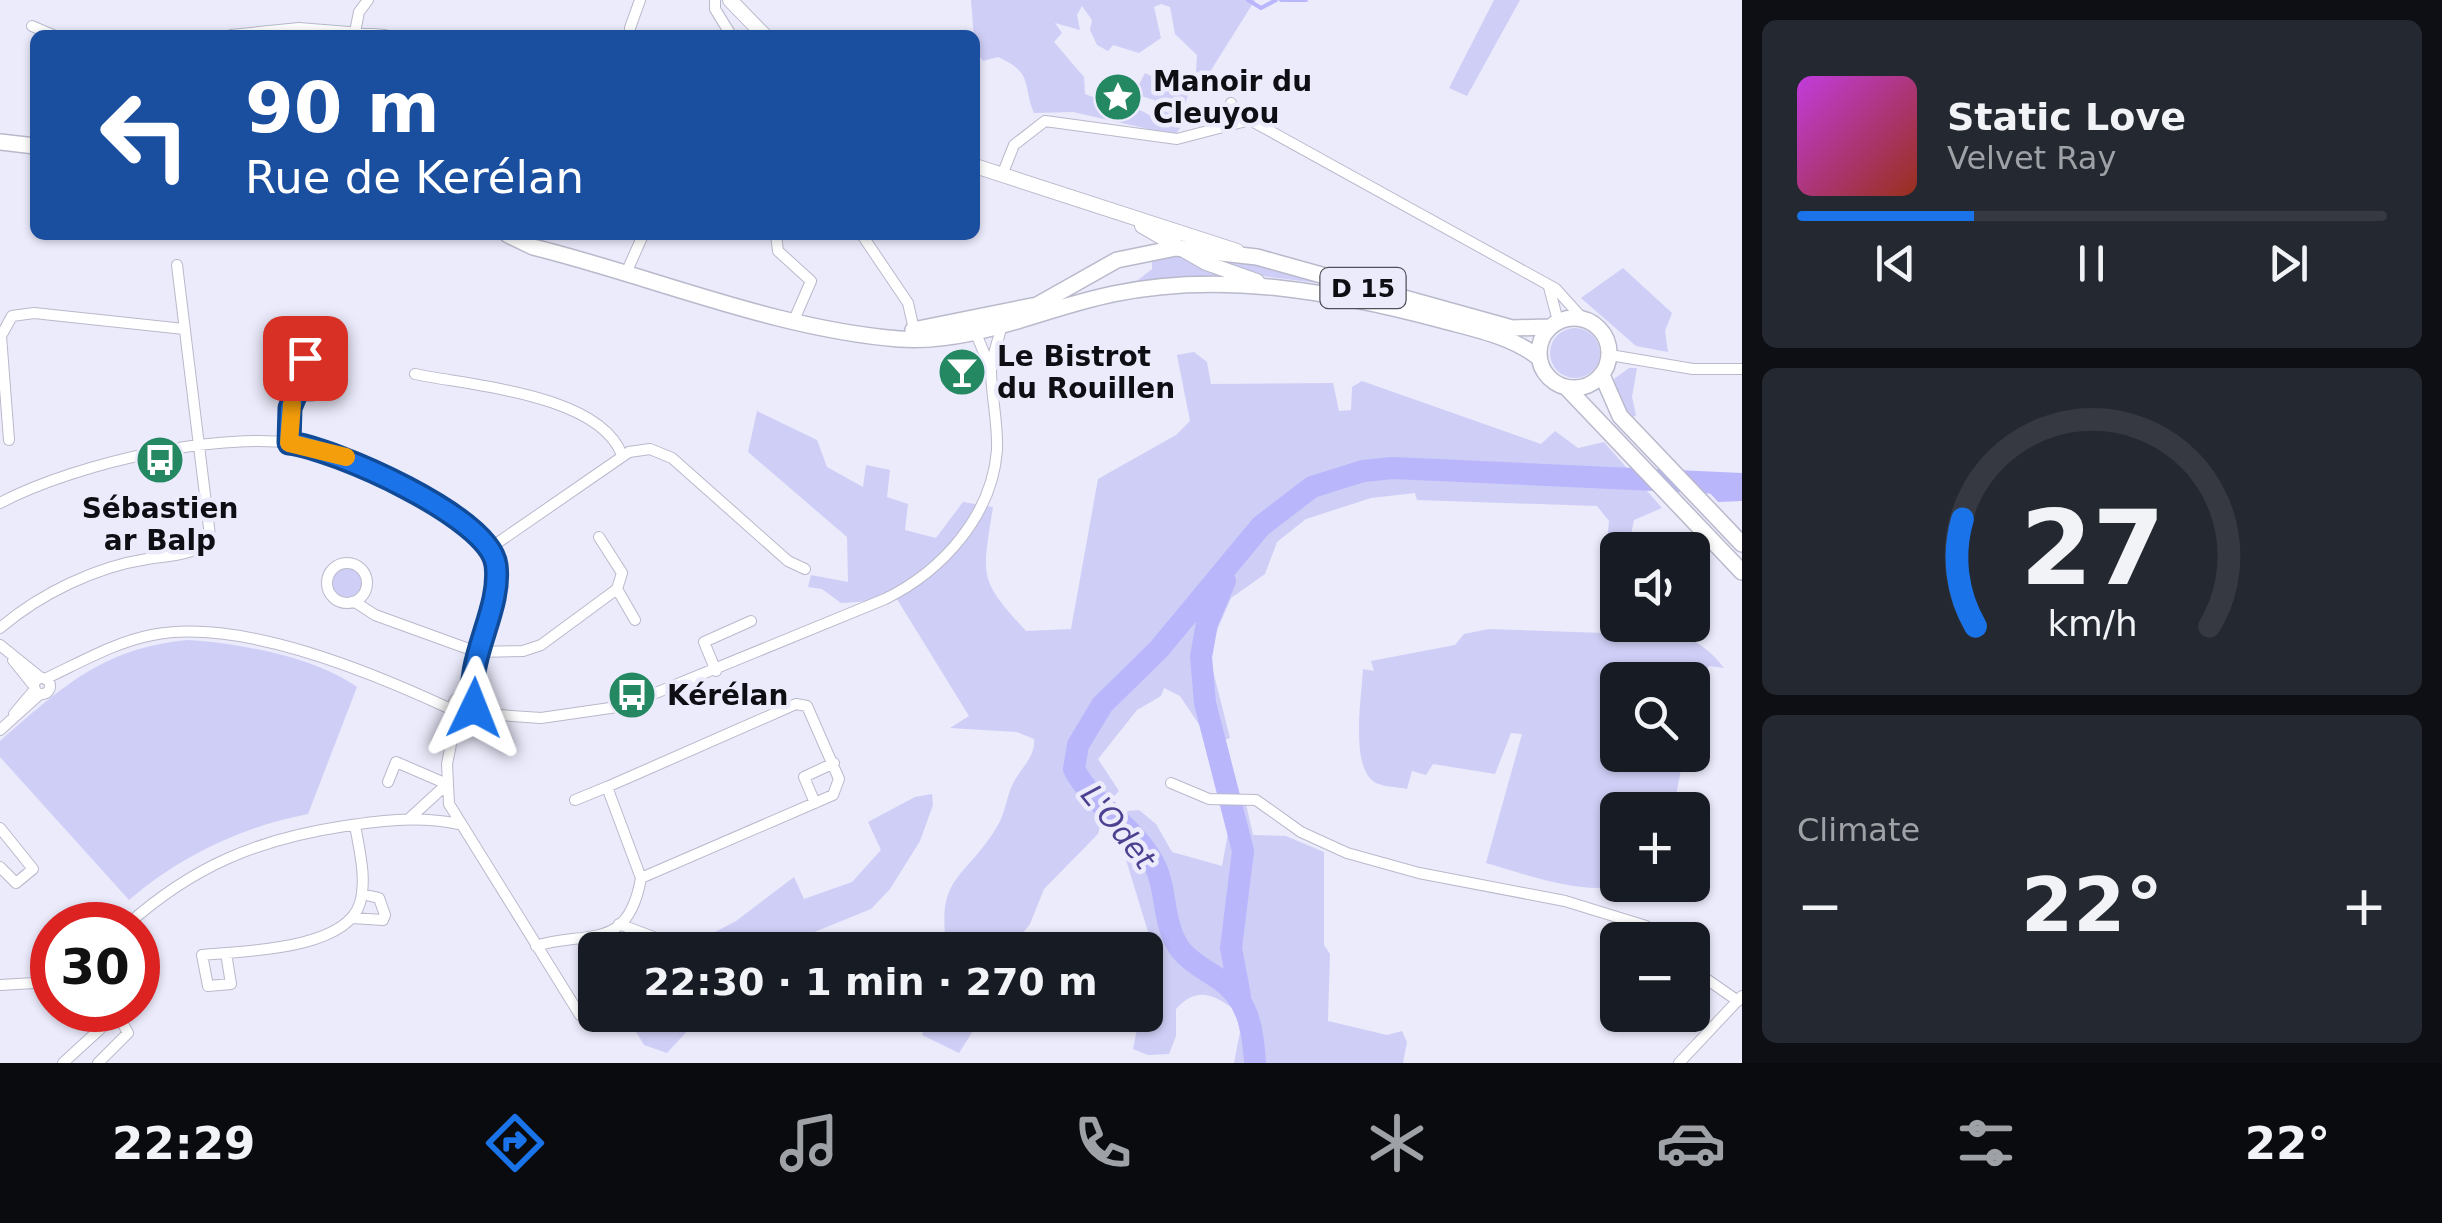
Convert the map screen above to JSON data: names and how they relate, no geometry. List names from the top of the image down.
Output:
{
  "streets": {
    "main road": ["D 15"]
  },
  "water": ["L'Odet"],
  "places": {
    "place": ["Manoir du Cleuyou"],
    "bar": ["Le Bistrot du Rouillen"],
    "bus stop": ["Sébastien ar Balp", "Kérélan"]
  },
  "page": {
    "turn": ["90 m", "Rue de Kerélan"],
    "song": ["Static Love", "Velvet Ray"],
    "map_buttons": ["+", "−"],
    "tile": "Climate",
    "heat": ["−", "22°", "+"],
    "limit": "30",
    "trip": "22:30 · 1 min · 270 m",
    "tabs": ["22:29", "22°"],
    "gauge": ["27", "km/h"]
  }
}
